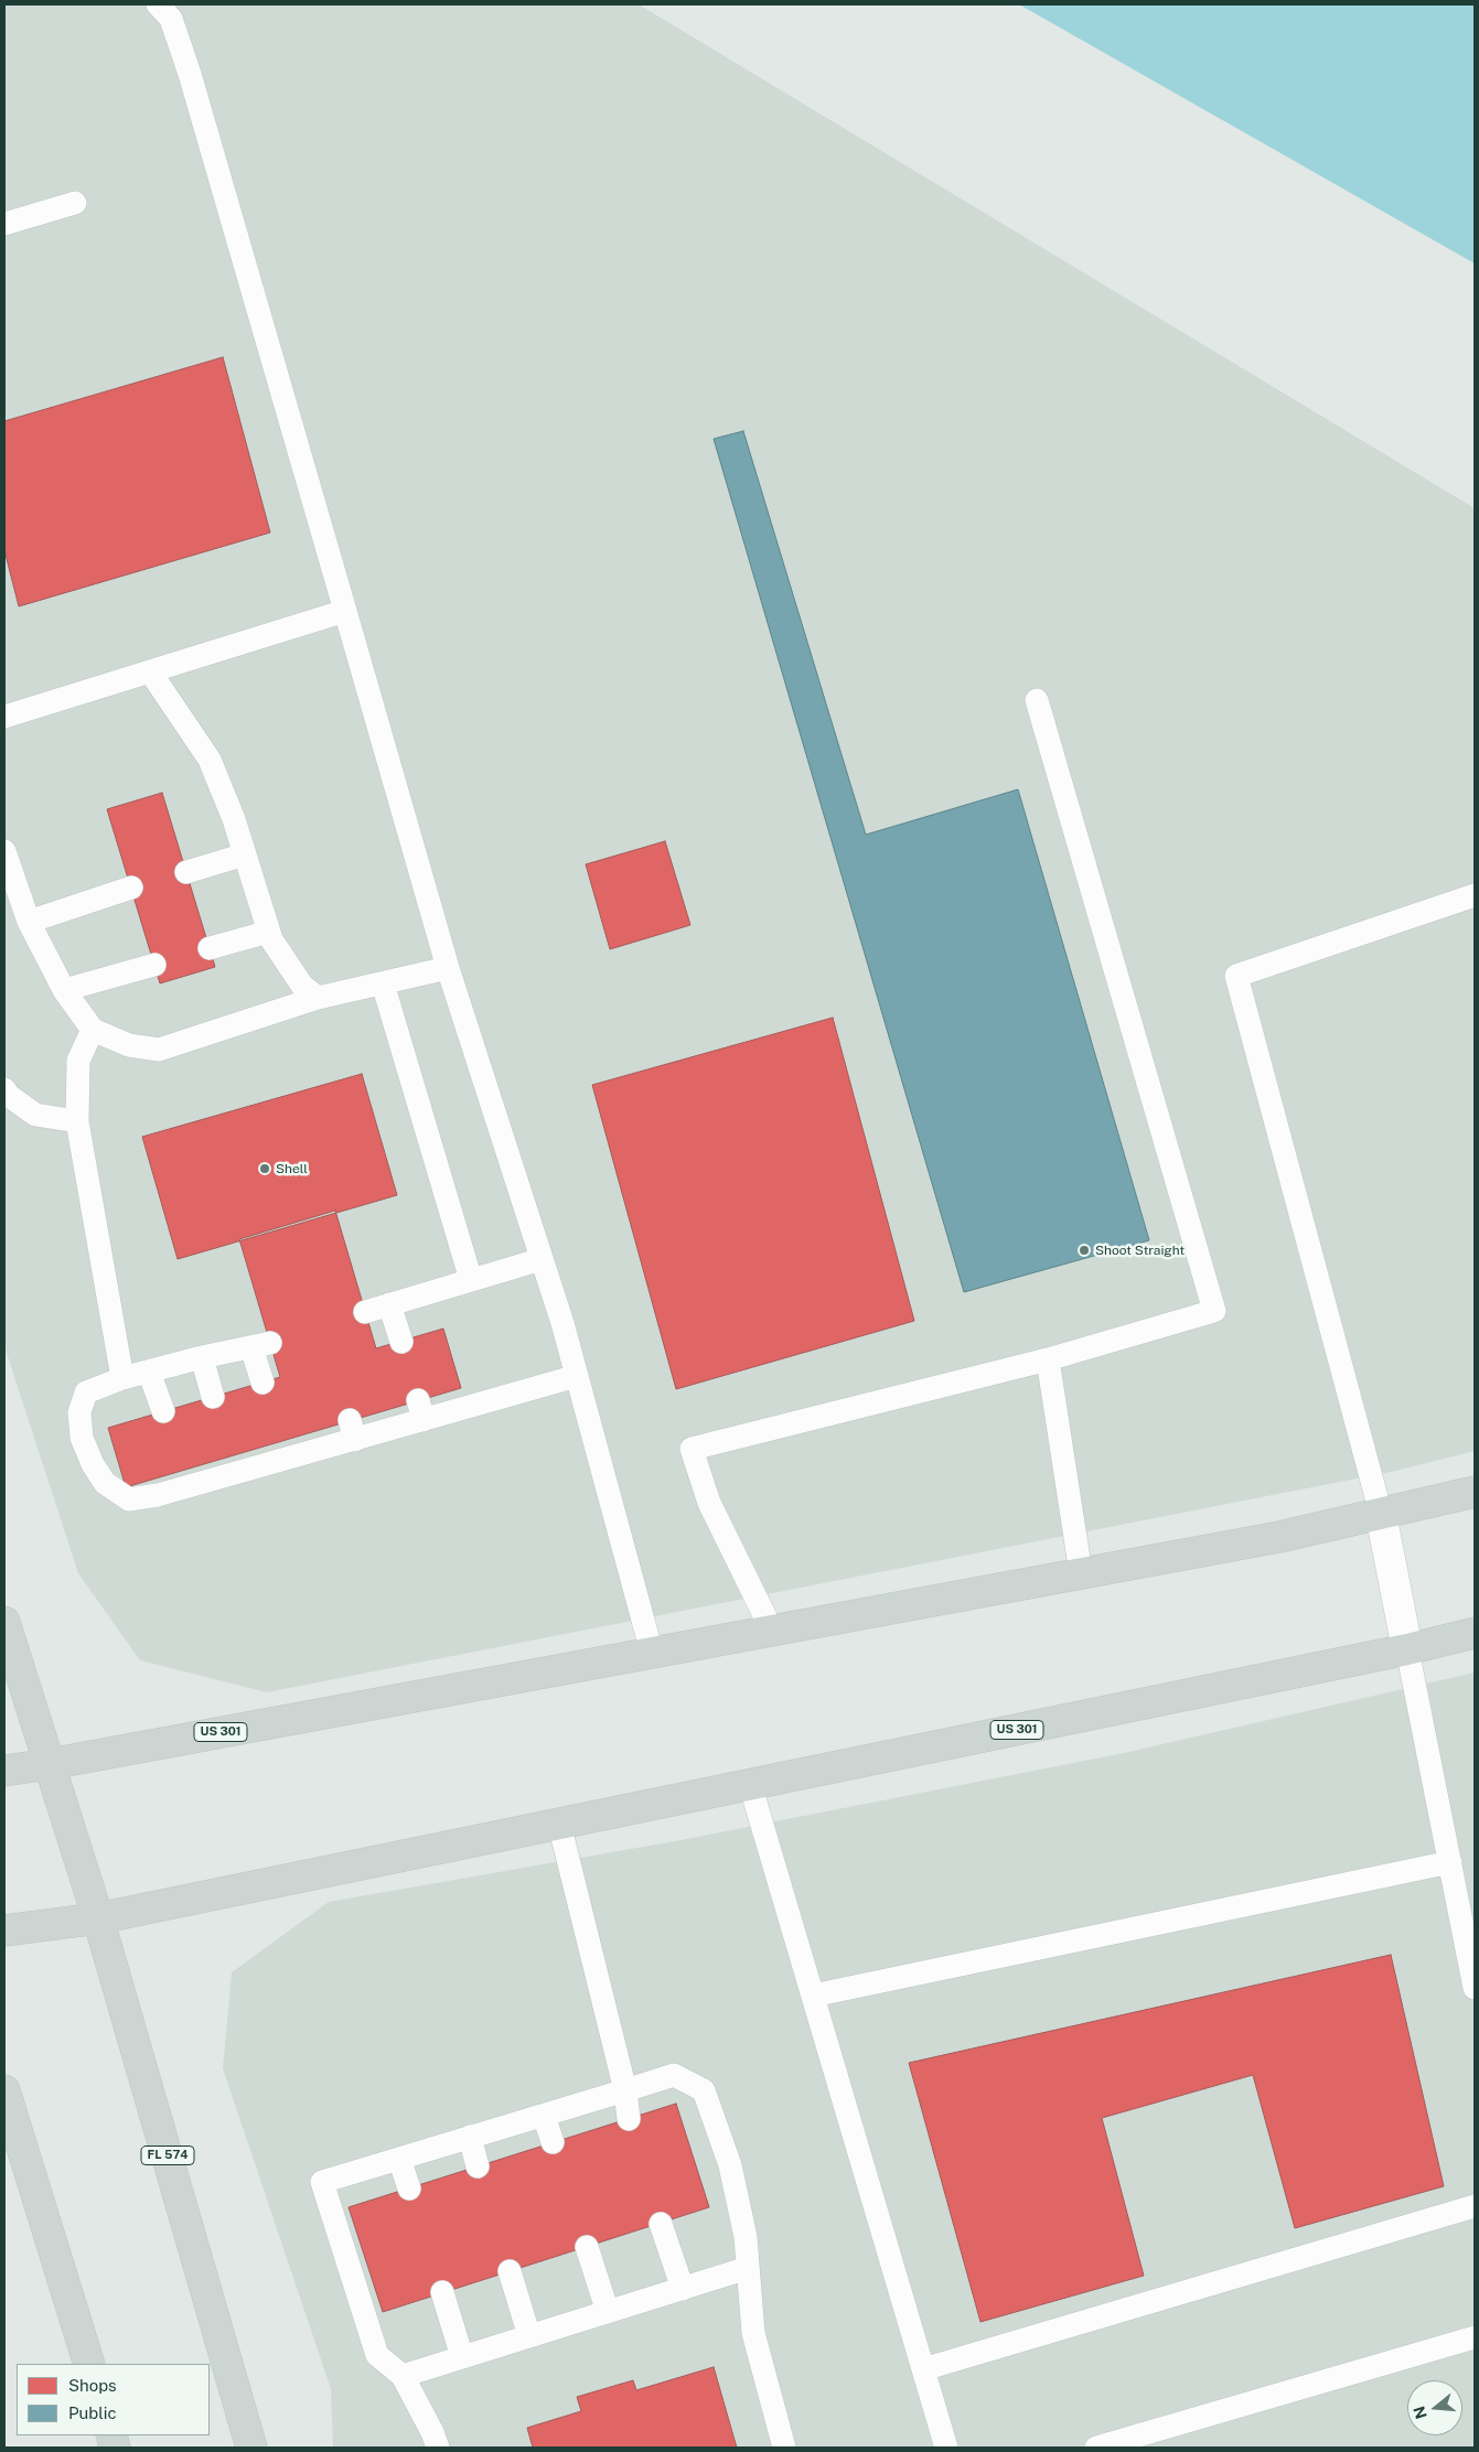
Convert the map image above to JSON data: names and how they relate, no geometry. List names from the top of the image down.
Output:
{
  "streets": {
    "main road": ["US 301", "FL 574"]
  },
  "crossings": [
    ["US 301", "FL 574"]
  ],
  "places": ["Shell", "Shoot Straight"],
  "legend": ["Shops", "Public"],
  "north": "left"
}
